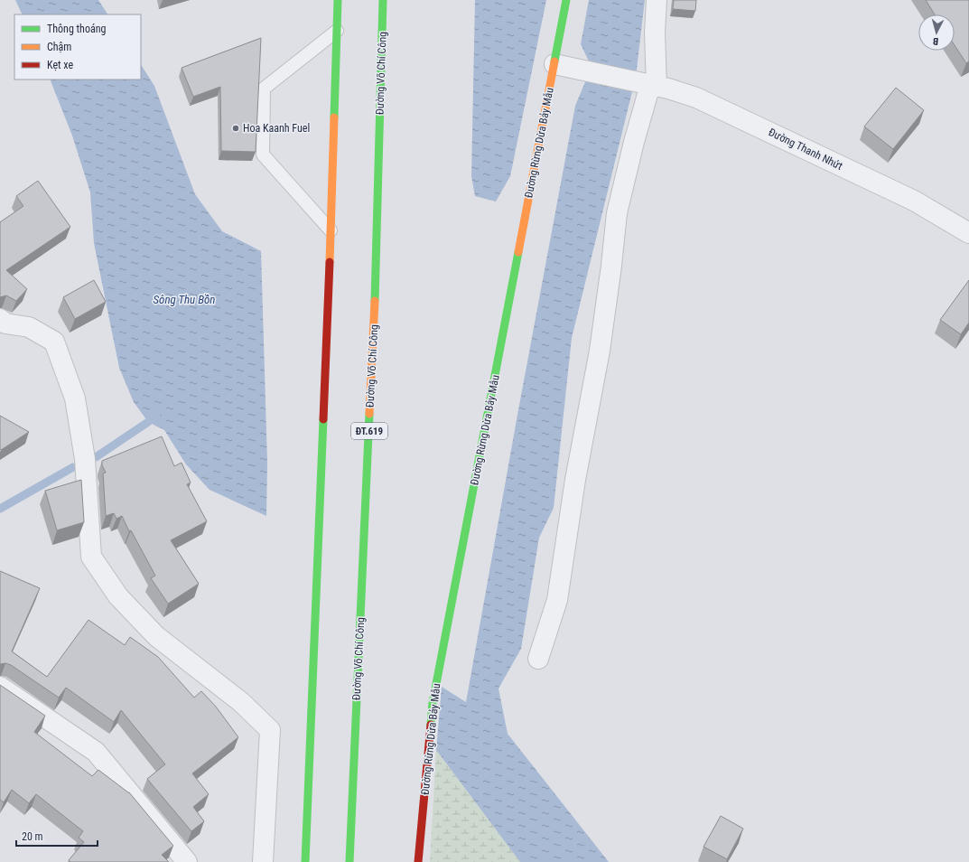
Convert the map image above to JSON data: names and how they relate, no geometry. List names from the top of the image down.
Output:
{
  "streets": {
    "main road": ["Đường Võ Chí Công", "Đường Rừng Dừa Bảy Mẫu", "ĐT.619"],
    "street": ["Đường Thanh Nhứt"]
  },
  "crossings": [
    ["Đường Rừng Dừa Bảy Mẫu", "Đường Thanh Nhứt"]
  ],
  "water": ["Sông Thu Bồn"],
  "places": ["Hoa Kaanh Fuel"],
  "legend": ["Thông thoáng", "Chậm", "Kẹt xe"],
  "scale_bar": "20 m",
  "north": "bottom"
}
